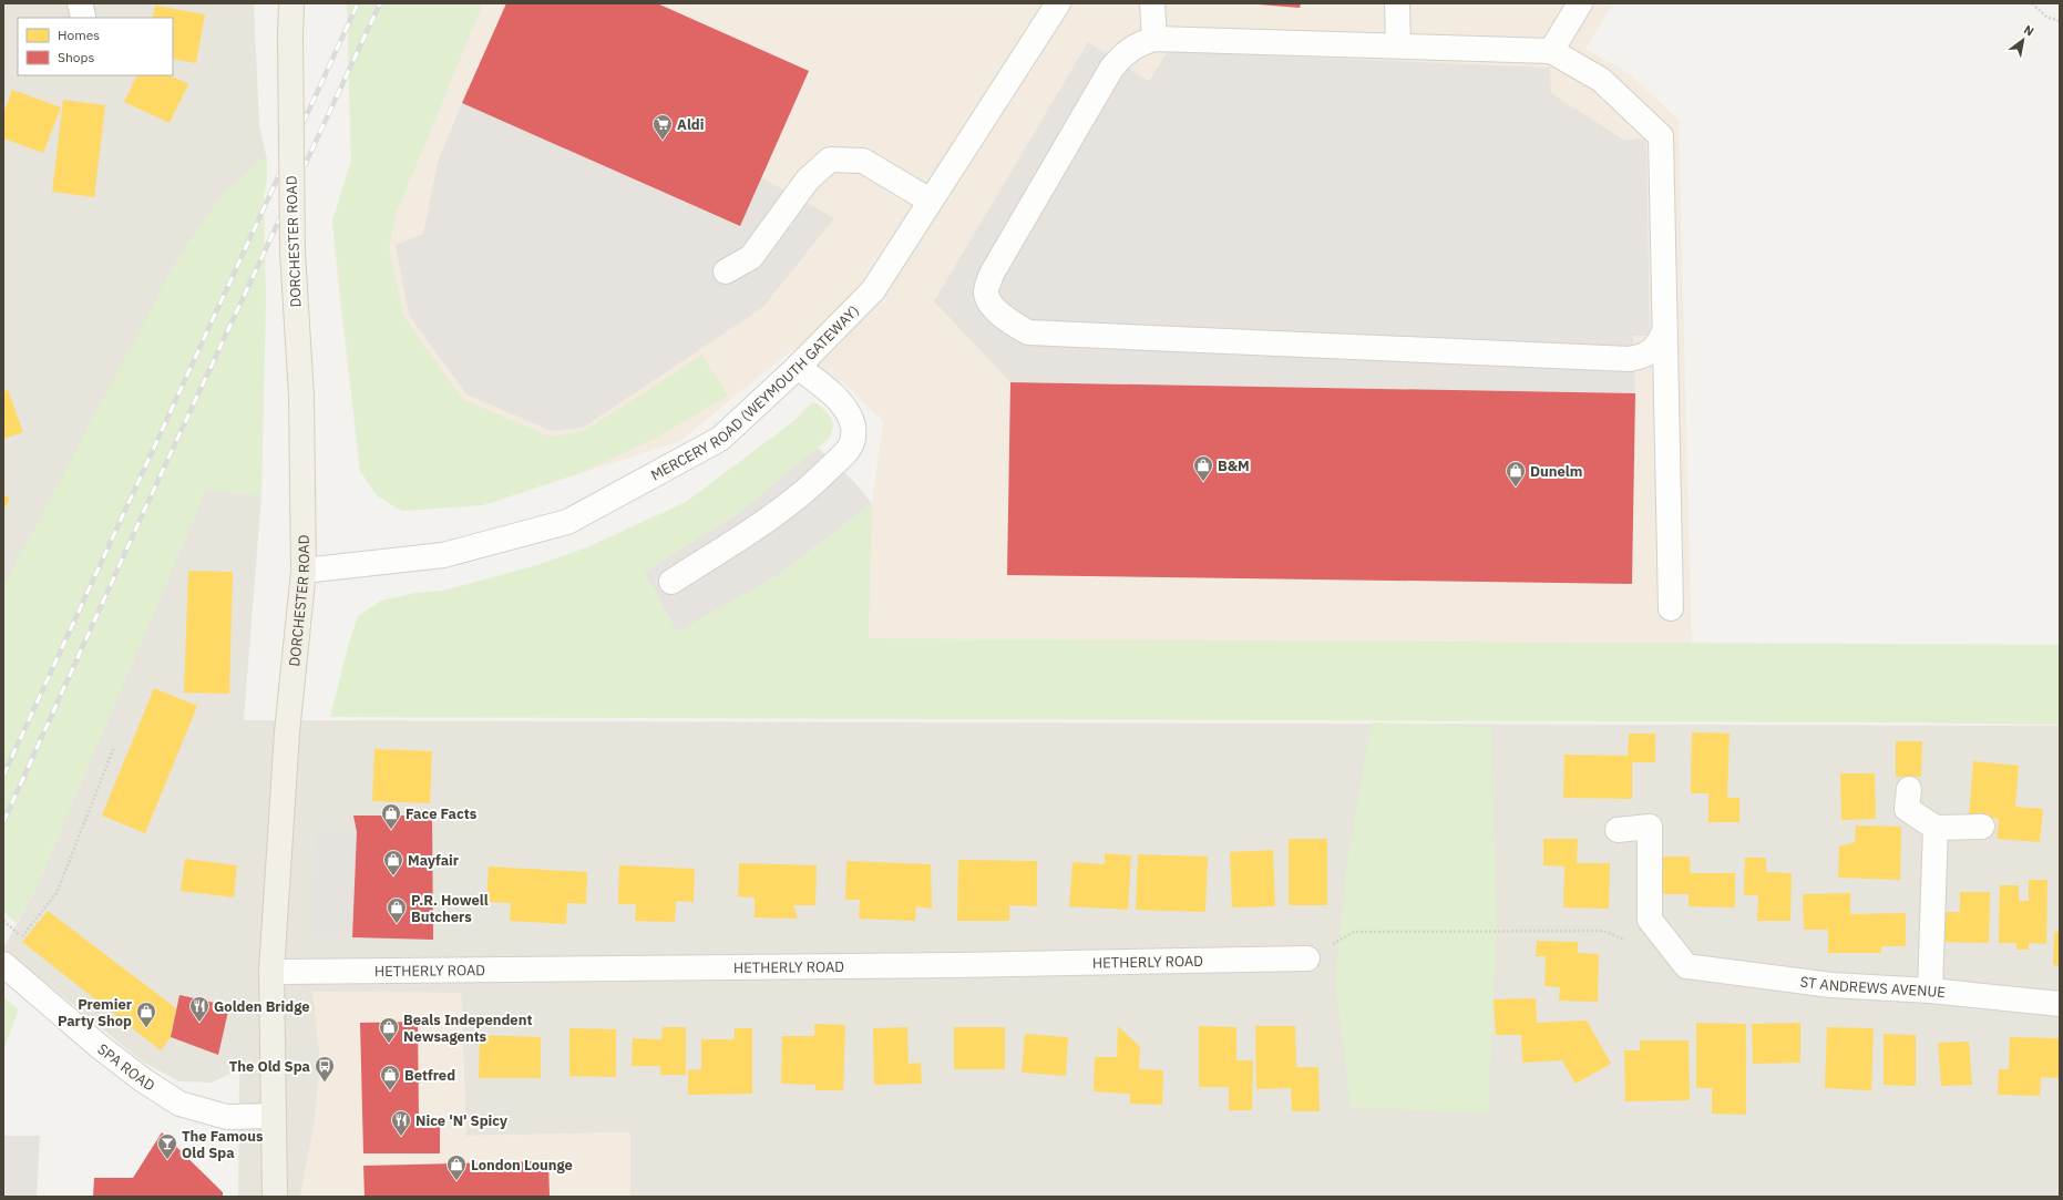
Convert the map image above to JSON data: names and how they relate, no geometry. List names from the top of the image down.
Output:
{
  "streets": {
    "main road": ["DORCHESTER ROAD"],
    "street": [
      "MERCERY ROAD (WEYMOUTH GATEWAY)",
      "HETHERLY ROAD",
      "ST ANDREWS AVENUE",
      "SPA ROAD"
    ]
  },
  "crossings": [
    ["DORCHESTER ROAD", "MERCERY ROAD (WEYMOUTH GATEWAY)"],
    ["DORCHESTER ROAD", "HETHERLY ROAD"],
    ["DORCHESTER ROAD", "SPA ROAD"]
  ],
  "places": {
    "supermarket": ["Aldi"],
    "shop": [
      "B&M",
      "Dunelm",
      "Face Facts",
      "Mayfair",
      "P.R. Howell Butchers",
      "Premier Party Shop",
      "Beals Independent Newsagents",
      "Betfred",
      "London Lounge"
    ],
    "restaurant": ["Golden Bridge", "Nice 'N' Spicy"],
    "bus stop": ["The Old Spa"],
    "bar": ["The Famous Old Spa"]
  },
  "legend": ["Homes", "Shops"],
  "north": "top right"
}
